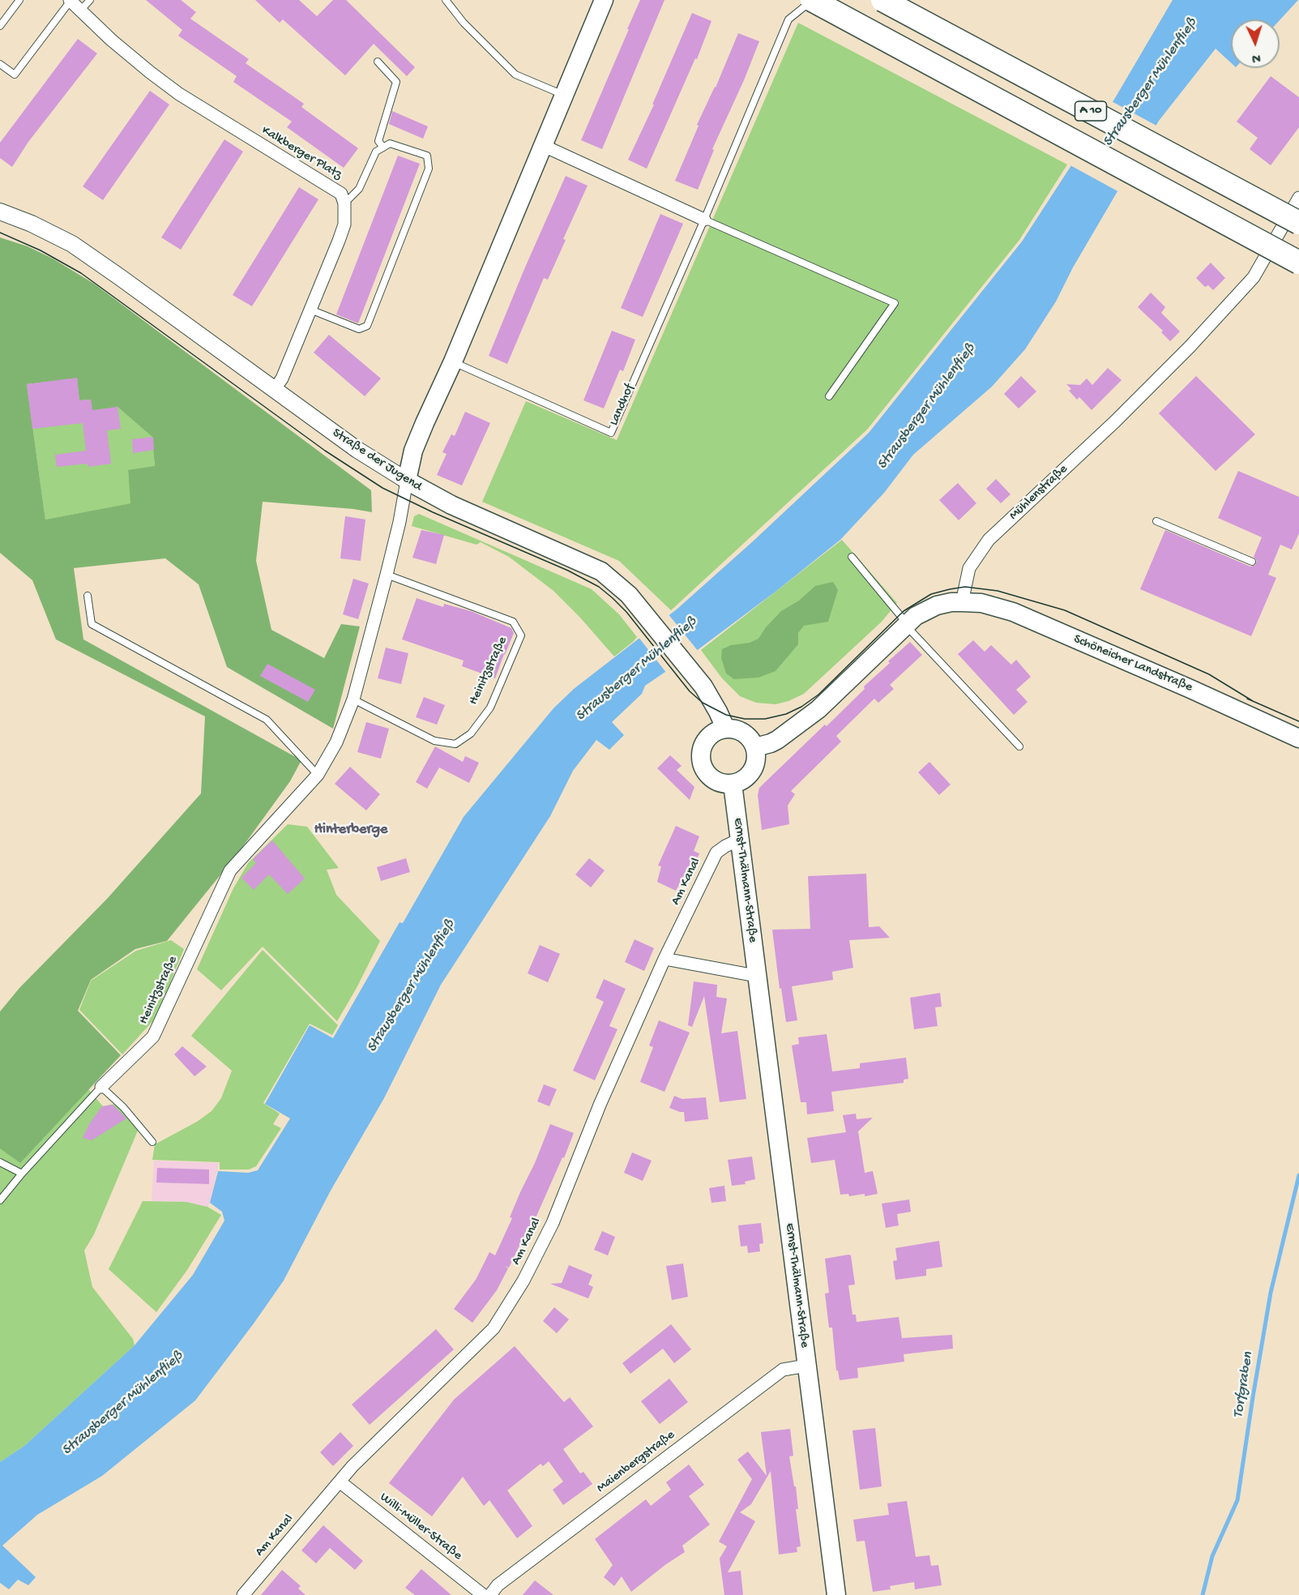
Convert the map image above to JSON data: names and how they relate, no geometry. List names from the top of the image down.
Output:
{
  "streets": {
    "highway": ["A 10"],
    "main road": ["Straße der Jugend", "Schöneicher Landstraße", "Ernst-Thälmann-Straße"],
    "street": [
      "Kalkberger Platz",
      "Mühlenstraße",
      "Heinitzstraße",
      "Am Kanal",
      "Maienbergstraße",
      "Willi-Müller-Straße"
    ],
    "lane": ["Landhof"]
  },
  "crossings": [
    ["A 10", "Landhof"],
    ["Straße der Jugend", "Heinitzstraße"],
    ["Straße der Jugend", "Ernst-Thälmann-Straße"],
    ["Mühlenstraße", "Schöneicher Landstraße"],
    ["Ernst-Thälmann-Straße", "Am Kanal"],
    ["Ernst-Thälmann-Straße", "Maienbergstraße"],
    ["Am Kanal", "Willi-Müller-Straße"]
  ],
  "districts": ["Hinterberge"],
  "water": ["Strausberger Mühlenfließ", "Torfgraben"],
  "north": "bottom"
}
